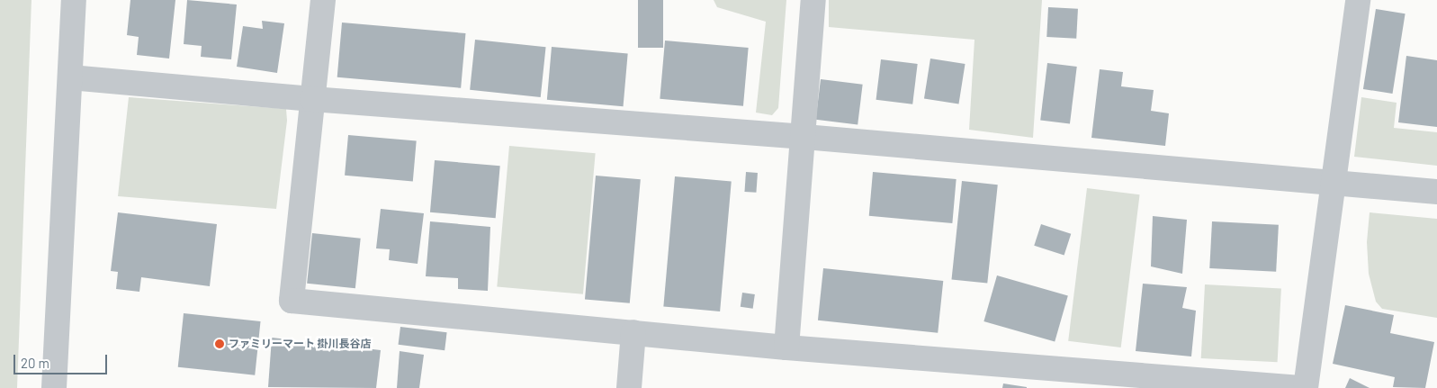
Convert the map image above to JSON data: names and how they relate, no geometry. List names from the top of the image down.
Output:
{
  "places": ["ファミリーマート 掛川長谷店"],
  "scale_bar": "20 m"
}
